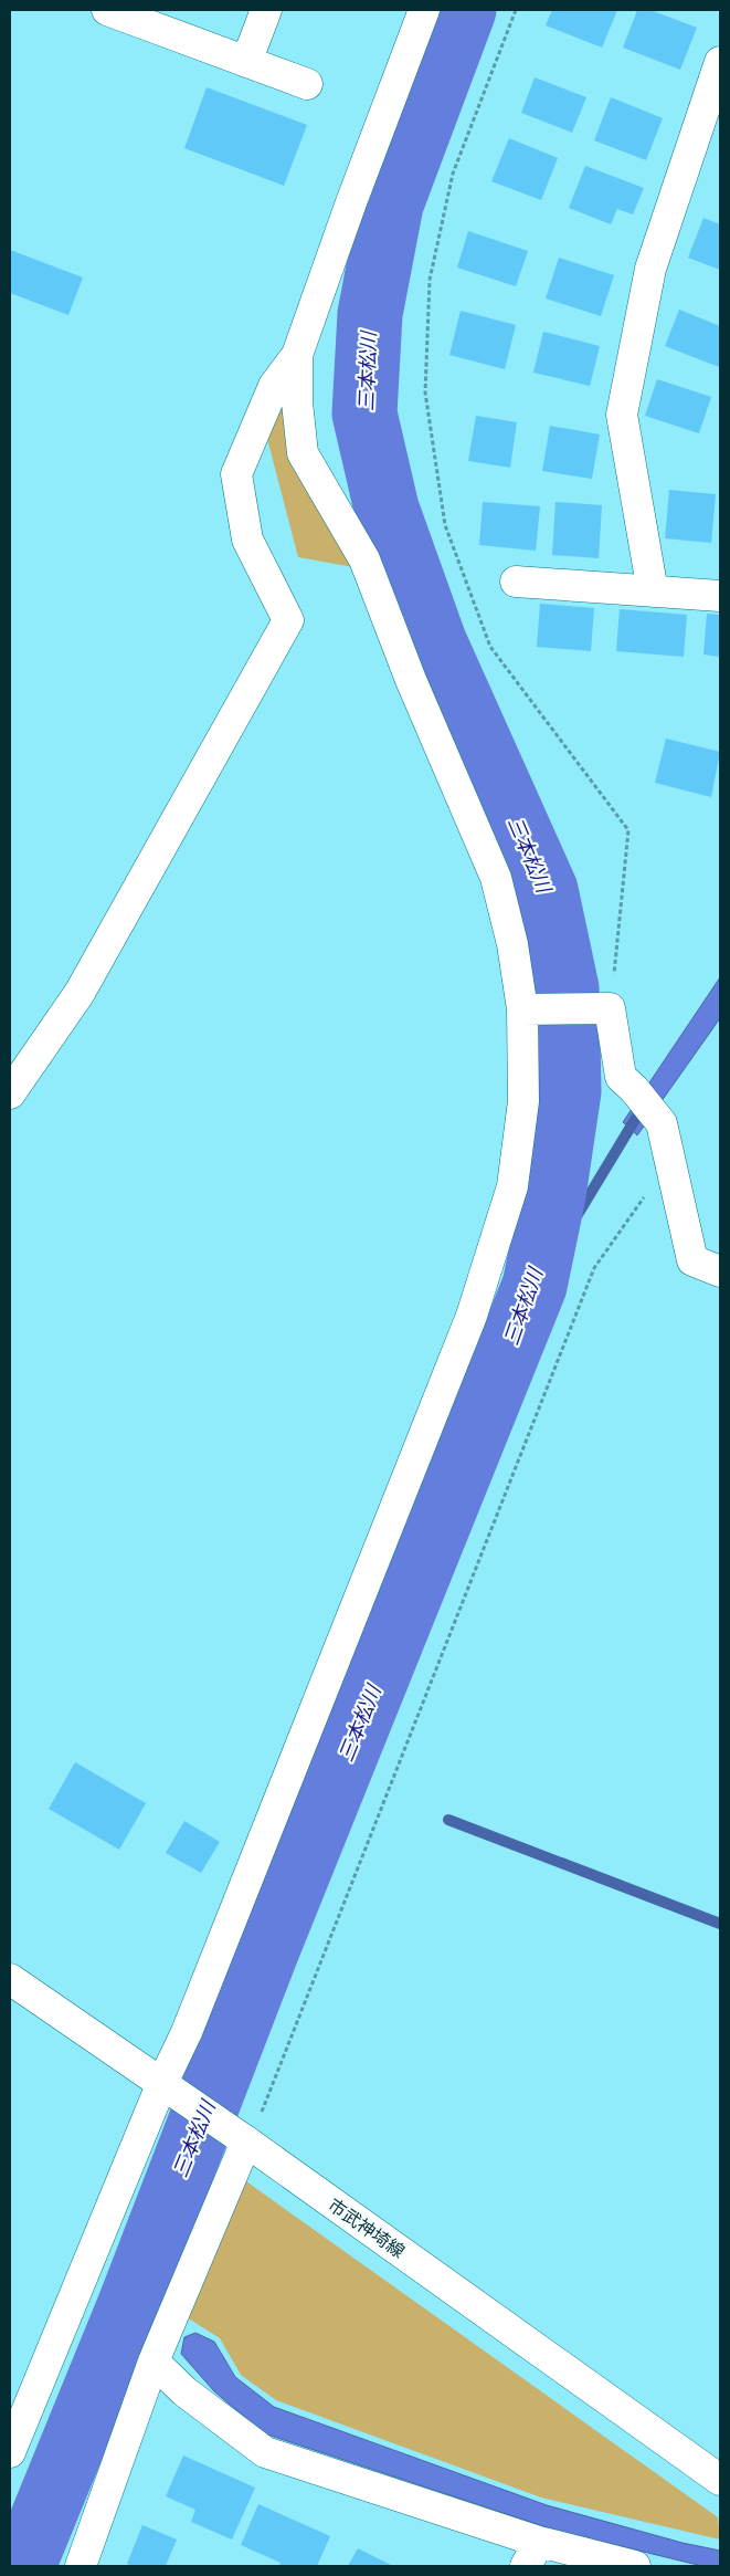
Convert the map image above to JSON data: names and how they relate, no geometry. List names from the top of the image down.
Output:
{
  "streets": {
    "street": ["市武神埼線"]
  },
  "water": ["三本松川"]
}
